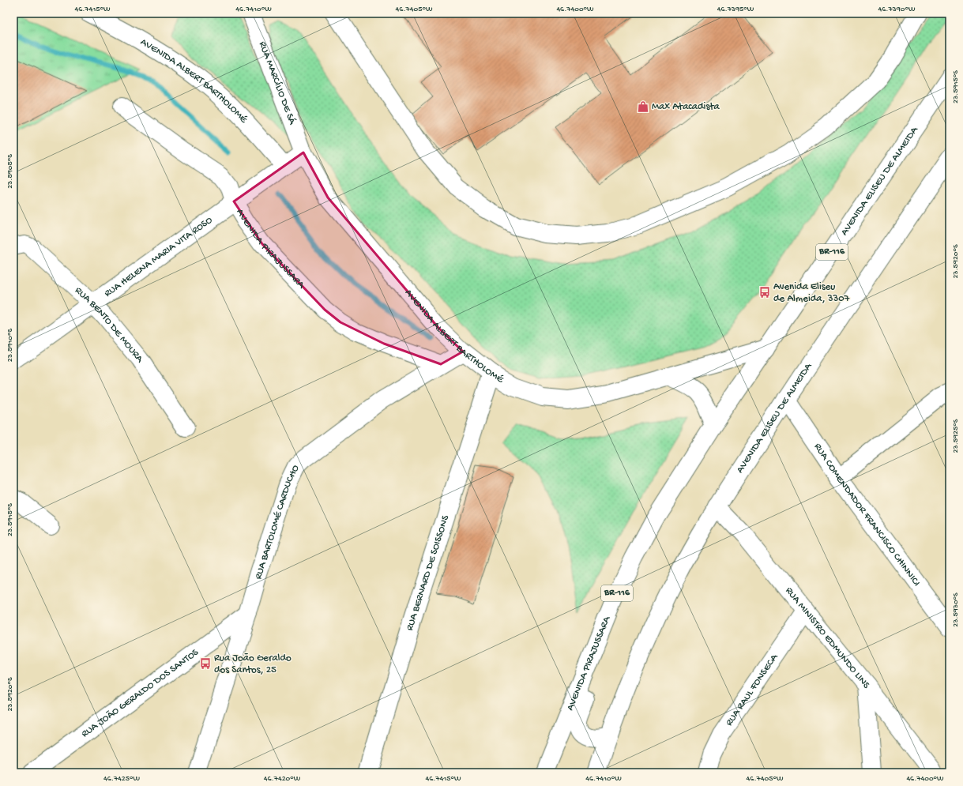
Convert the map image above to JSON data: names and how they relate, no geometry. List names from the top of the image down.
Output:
{
  "streets": {
    "street": [
      "AVENIDA ALBERT BARTHOLOMÉ",
      "RUA MARCÍLIO DE SÁ",
      "AVENIDA ELISEU DE ALMEIDA",
      "AVENIDA PIRAJUSSARA",
      "BR-116",
      "RUA HELENA MARIA VITA ROSO",
      "RUA BENTO DE MOURA",
      "RUA COMENDADOR FRANCISCO CHINNICI",
      "RUA BARTOLOMÉ CARDUCHO",
      "RUA BERNARD DE SOISSONS",
      "RUA MINISTRO EDMUNDO LINS",
      "RUA RAUL FONSECA",
      "RUA JOÃO GERALDO DOS SANTOS"
    ]
  },
  "crossings": [
    ["AVENIDA ALBERT BARTHOLOMÉ", "RUA MARCÍLIO DE SÁ"],
    ["AVENIDA ALBERT BARTHOLOMÉ", "AVENIDA ELISEU DE ALMEIDA"],
    ["AVENIDA ALBERT BARTHOLOMÉ", "RUA HELENA MARIA VITA ROSO"],
    ["AVENIDA ALBERT BARTHOLOMÉ", "RUA BARTOLOMÉ CARDUCHO"],
    ["AVENIDA ALBERT BARTHOLOMÉ", "RUA BERNARD DE SOISSONS"],
    ["RUA MARCÍLIO DE SÁ", "RUA HELENA MARIA VITA ROSO"],
    ["AVENIDA ELISEU DE ALMEIDA", "AVENIDA PIRAJUSSARA"],
    ["AVENIDA ELISEU DE ALMEIDA", "RUA COMENDADOR FRANCISCO CHINNICI"],
    ["AVENIDA ELISEU DE ALMEIDA", "RUA MINISTRO EDMUNDO LINS"],
    ["AVENIDA PIRAJUSSARA", "RUA HELENA MARIA VITA ROSO"],
    ["AVENIDA PIRAJUSSARA", "RUA BARTOLOMÉ CARDUCHO"],
    ["RUA HELENA MARIA VITA ROSO", "RUA BENTO DE MOURA"],
    ["RUA BARTOLOMÉ CARDUCHO", "RUA JOÃO GERALDO DOS SANTOS"],
    ["RUA MINISTRO EDMUNDO LINS", "RUA RAUL FONSECA"]
  ],
  "places": {
    "shop": ["Max Atacadista"],
    "bus stop": ["Avenida Eliseu de Almeida, 3307", "Rua João Geraldo dos Santos, 25"]
  },
  "coordinates": [
    "46.7415°W",
    "46.7410°W",
    "46.7405°W",
    "46.7400°W",
    "46.7395°W",
    "46.7390°W",
    "23.5915°S",
    "23.5905°S",
    "23.5920°S",
    "23.5910°S",
    "23.5925°S",
    "23.5930°S",
    "46.7425°W",
    "46.7420°W"
  ]
}
